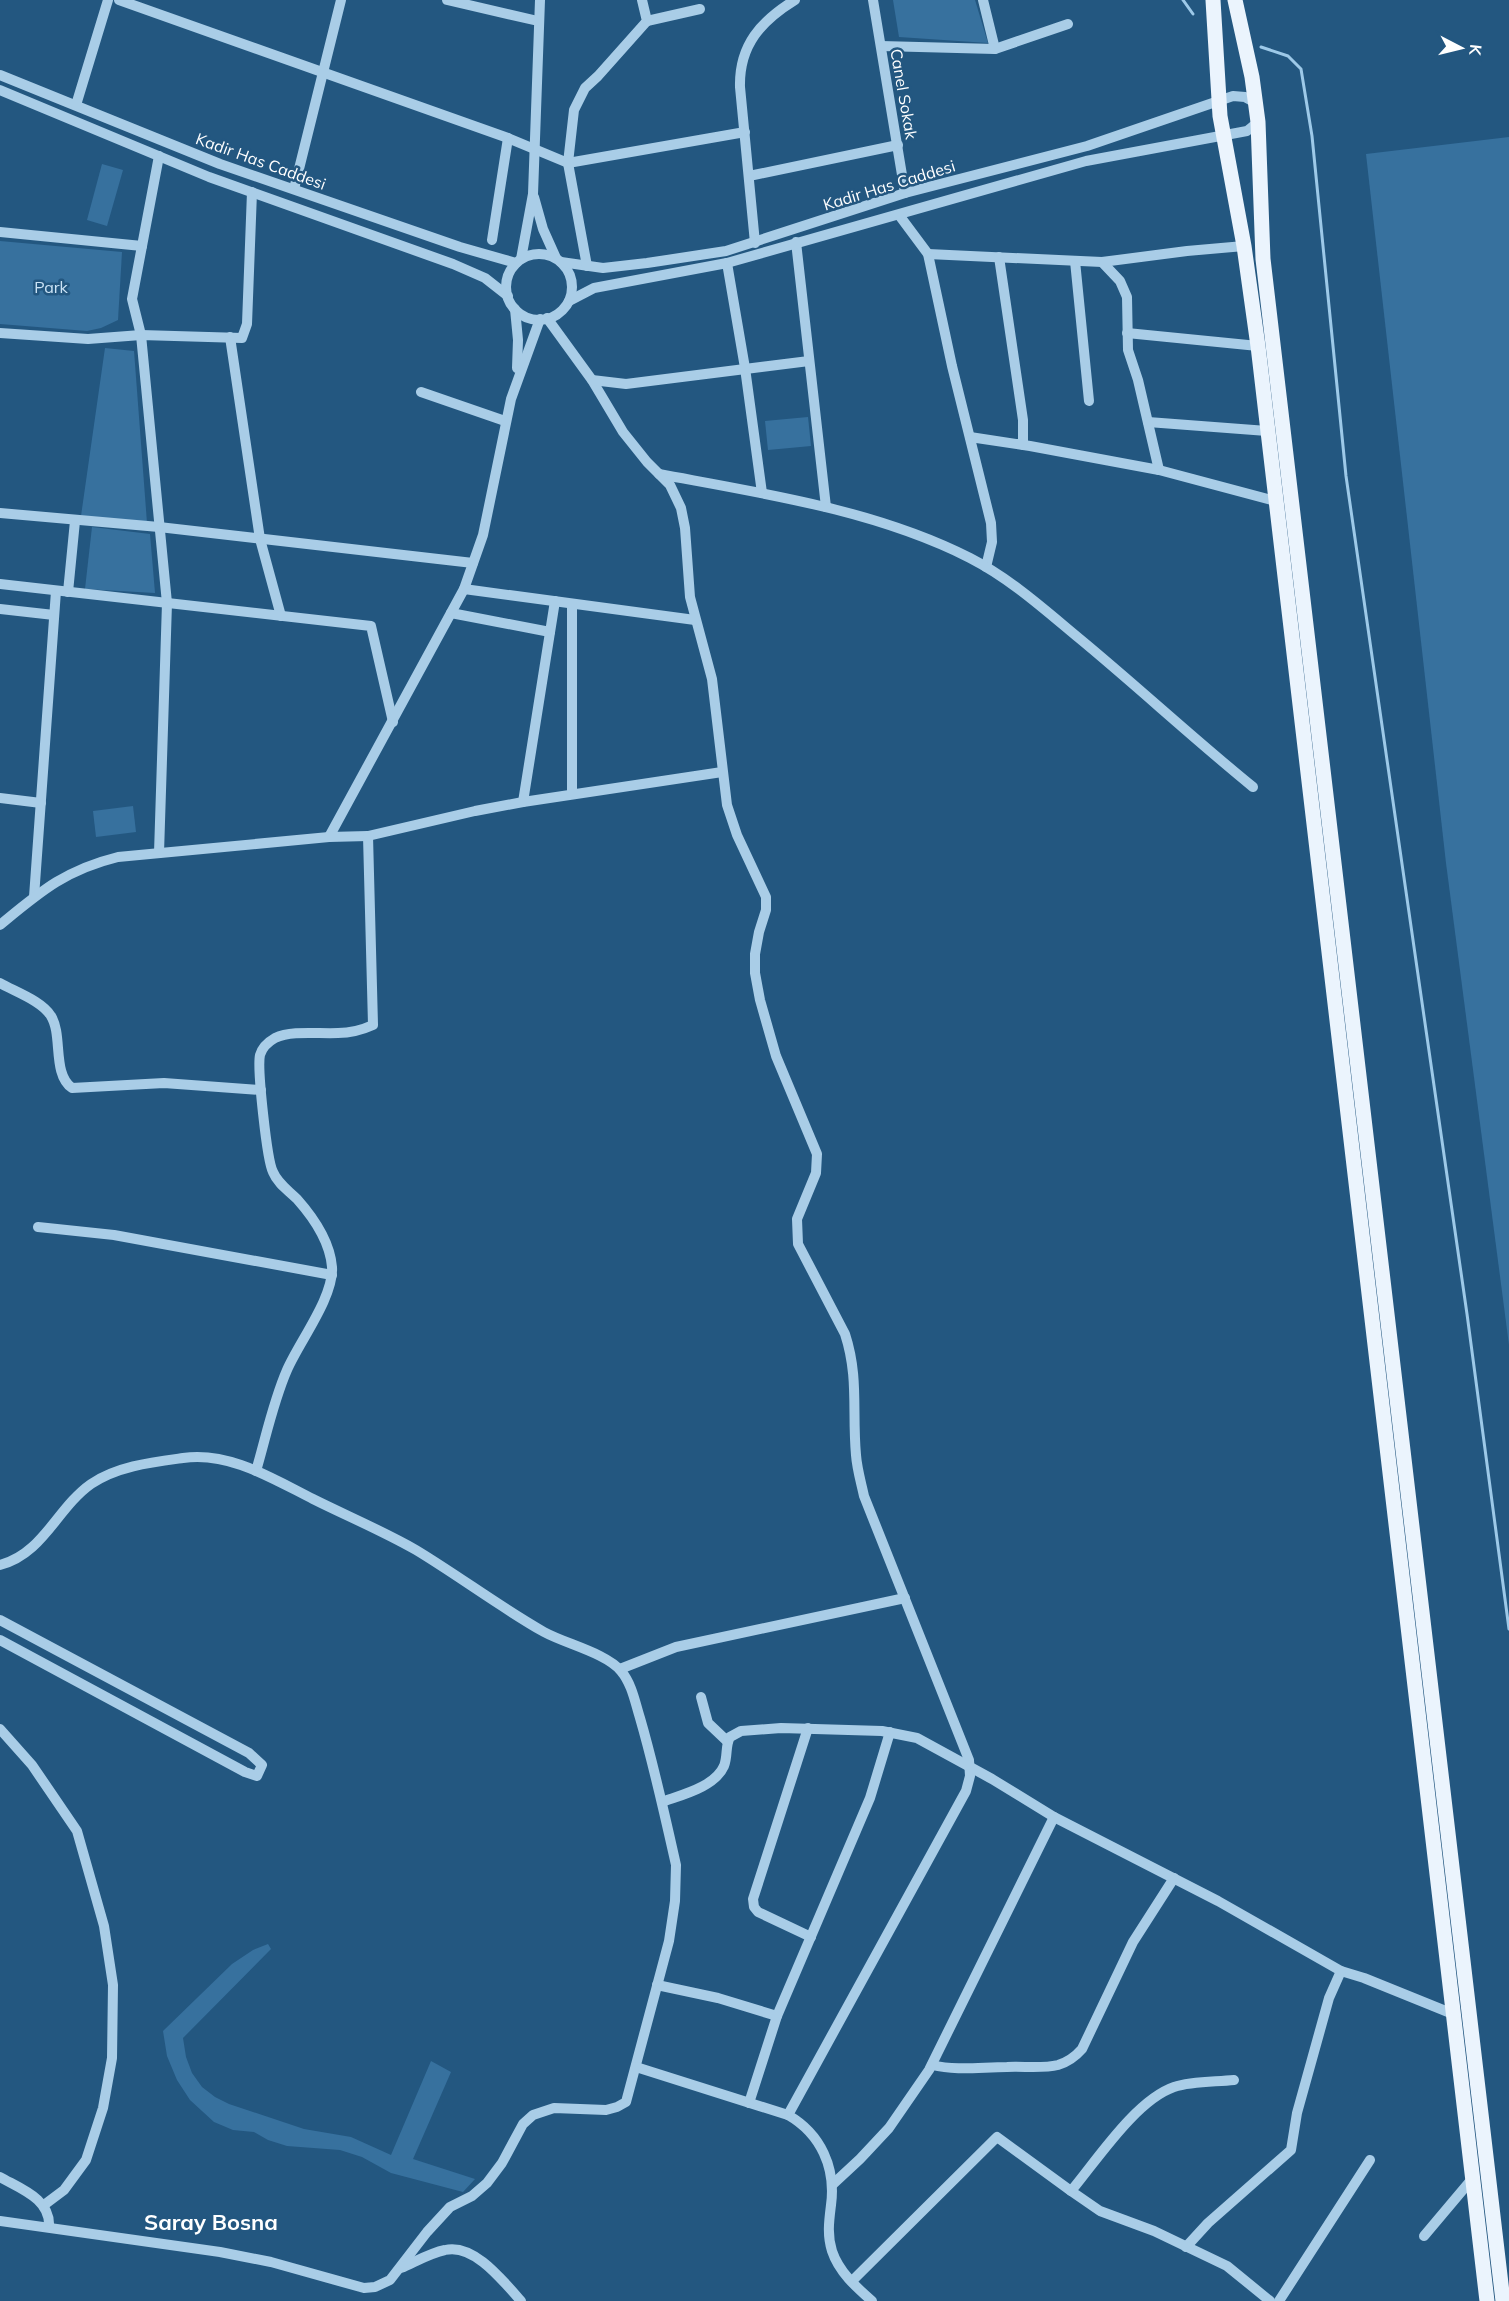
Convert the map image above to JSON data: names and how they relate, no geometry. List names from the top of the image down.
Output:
{
  "streets": {
    "street": ["Canel Sokak", "Kadir Has Caddesi"]
  },
  "crossings": [
    ["Canel Sokak", "Kadir Has Caddesi"]
  ],
  "districts": ["Saray Bosna"],
  "parks": ["Park"],
  "north": "right"
}
